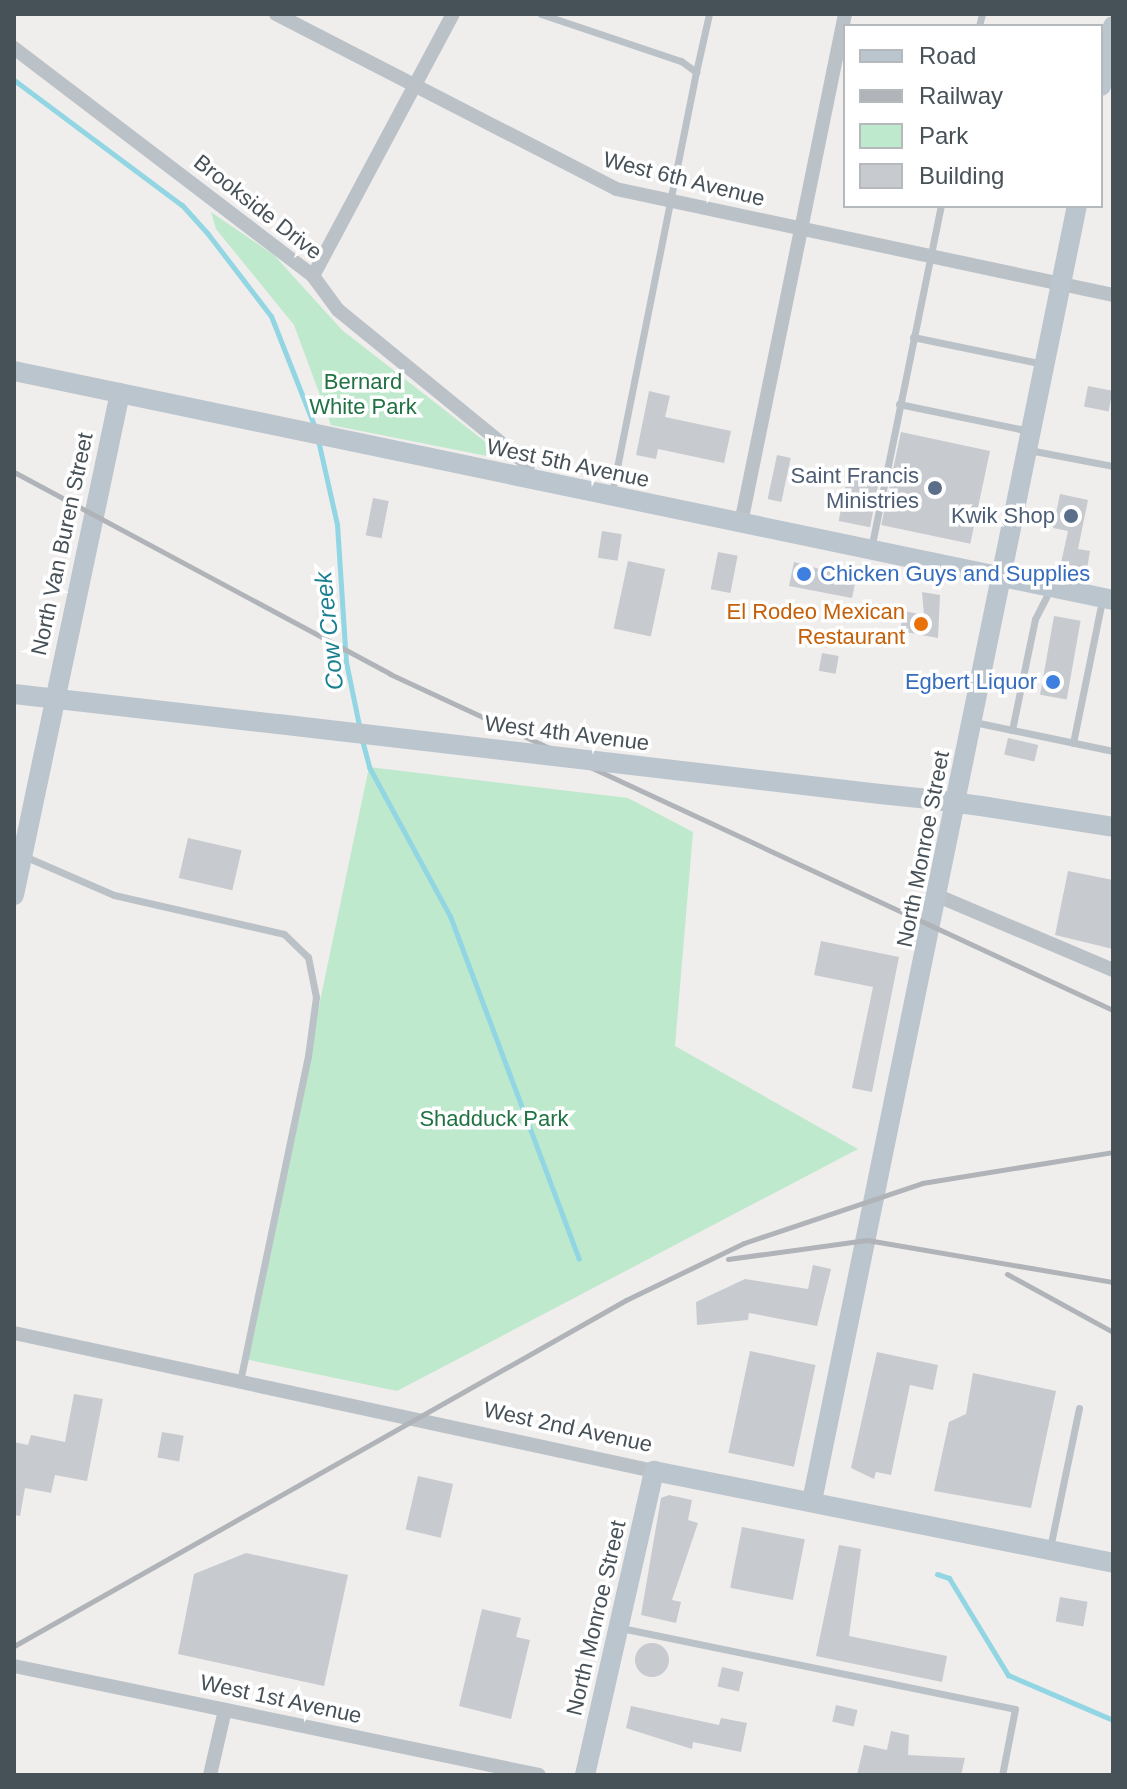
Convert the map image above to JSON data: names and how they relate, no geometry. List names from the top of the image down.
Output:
{
  "streets": {
    "street": [
      "West 6th Avenue",
      "Brookside Drive",
      "West 5th Avenue",
      "North Van Buren Street",
      "West 4th Avenue",
      "North Monroe Street",
      "West 2nd Avenue",
      "West 1st Avenue"
    ]
  },
  "crossings": [
    ["West 6th Avenue", "North Monroe Street"],
    ["Brookside Drive", "West 5th Avenue"],
    ["West 5th Avenue", "North Van Buren Street"],
    ["West 5th Avenue", "North Monroe Street"],
    ["North Van Buren Street", "West 4th Avenue"],
    ["North Monroe Street", "West 2nd Avenue"]
  ],
  "water": ["Cow Creek"],
  "parks": ["Bernard White Park", "Shadduck Park"],
  "places": [
    "Saint Francis Ministries",
    "Kwik Shop",
    "Chicken Guys and Supplies",
    "El Rodeo Mexican Restaurant",
    "Egbert Liquor"
  ],
  "legend": [
    "Road",
    "Railway",
    "Park",
    "Building"
  ]
}
